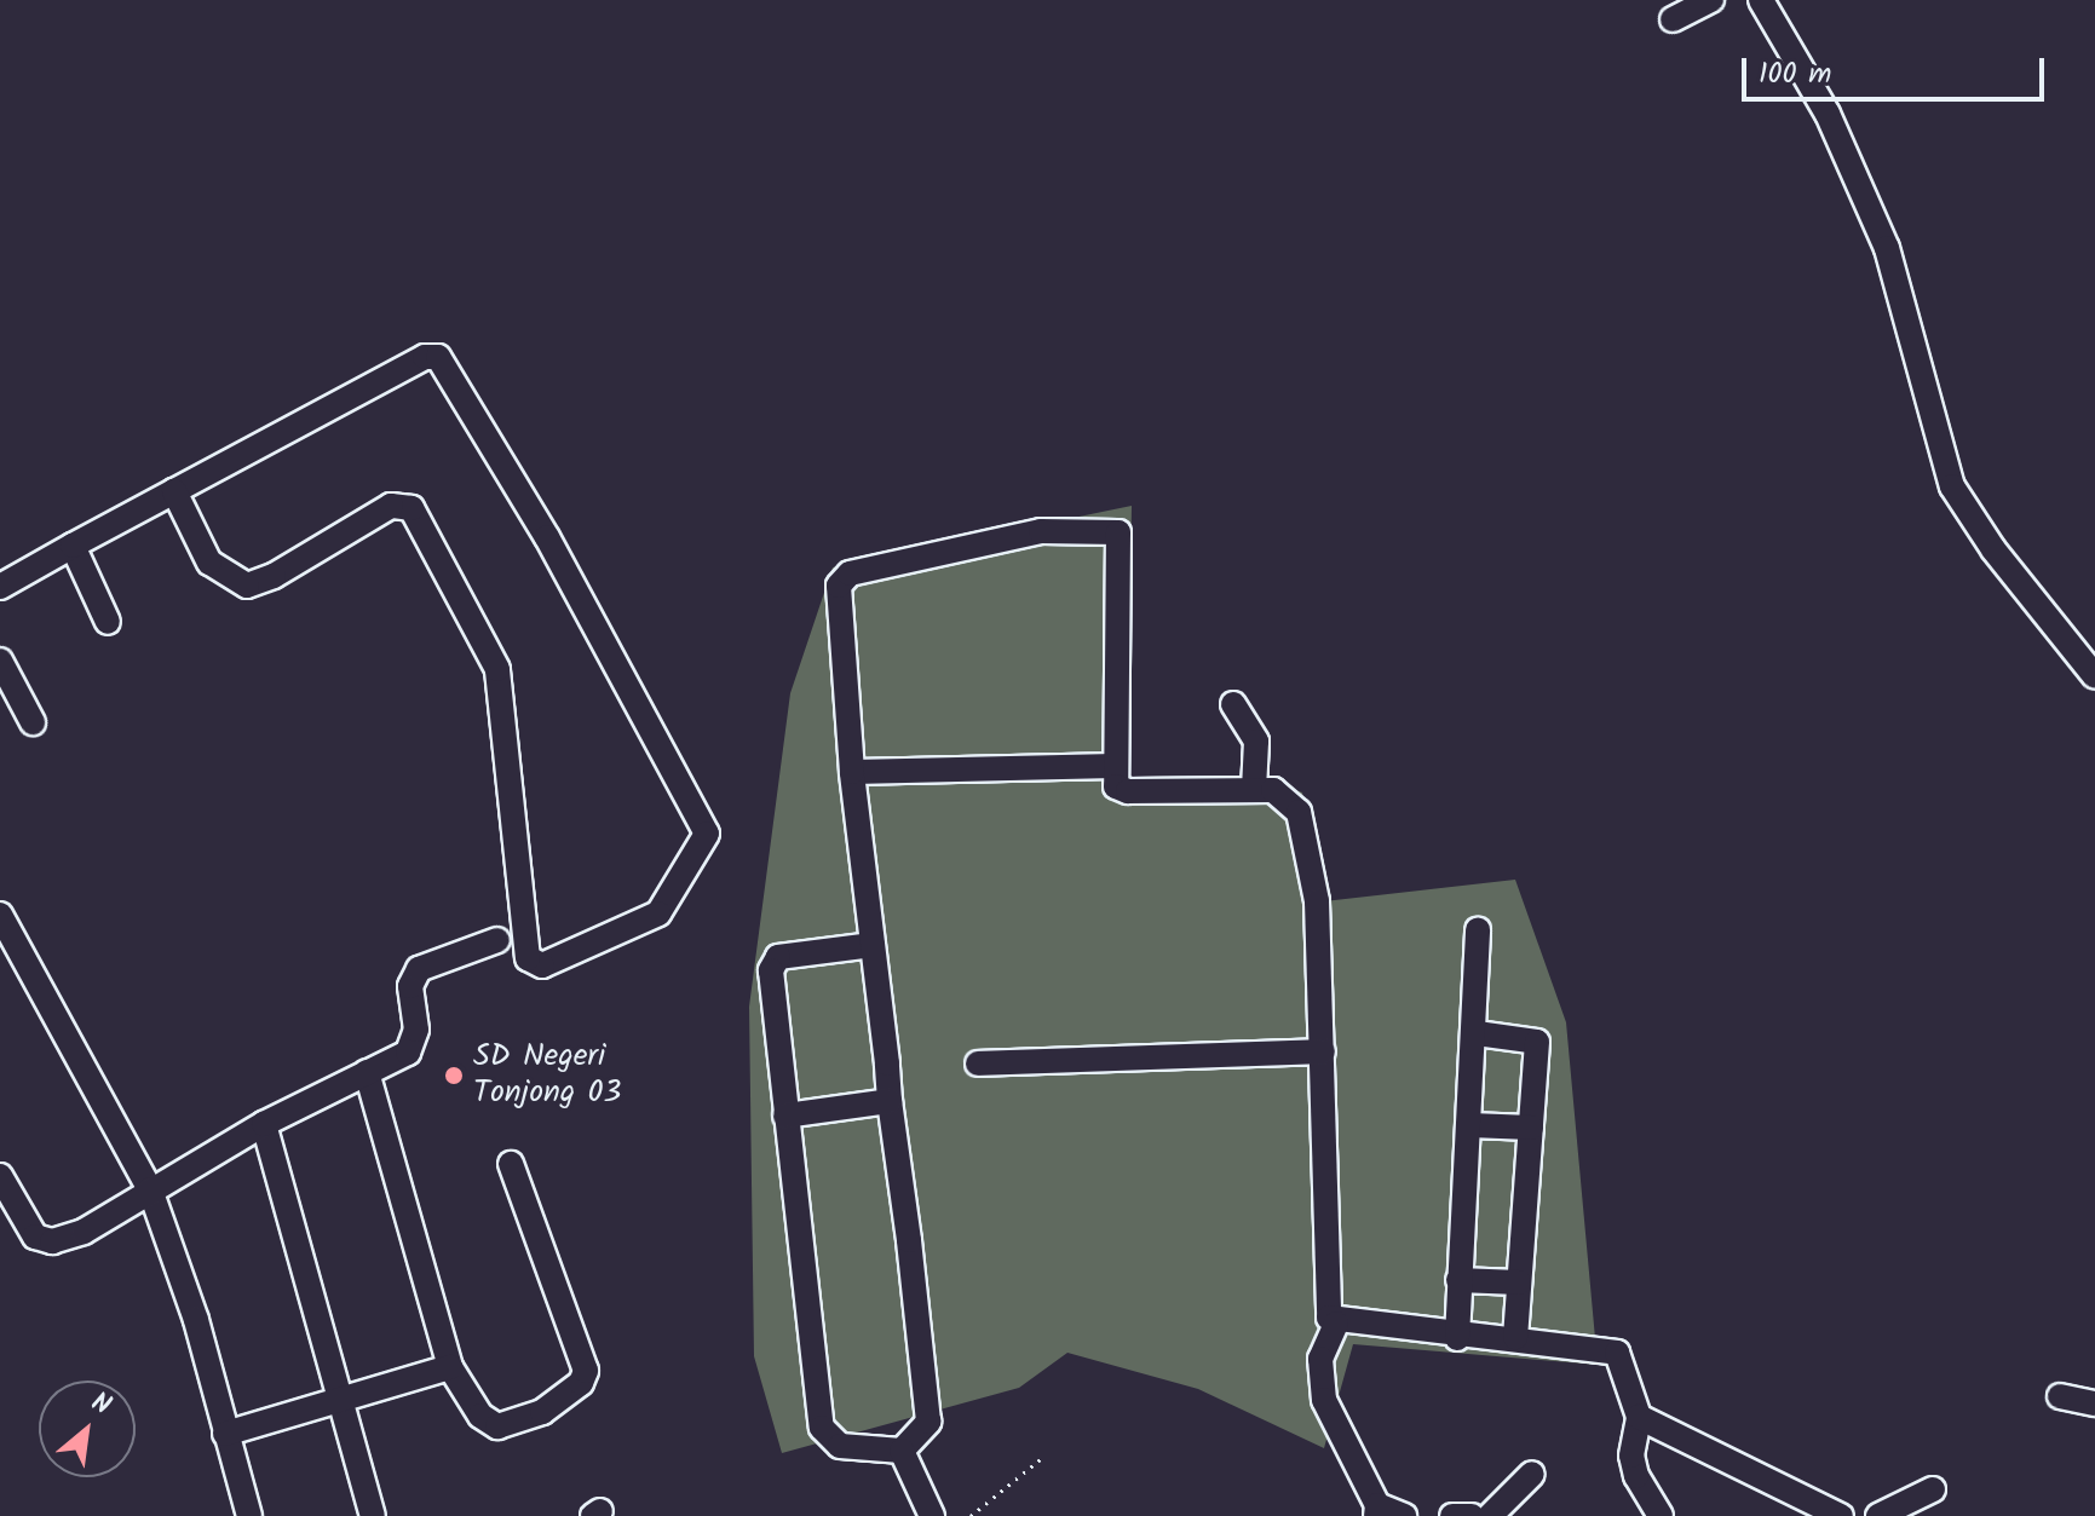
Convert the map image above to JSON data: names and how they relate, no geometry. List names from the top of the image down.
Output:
{
  "places": ["SD Negeri Tonjong 03"],
  "scale_bar": "100 m",
  "north": "top right"
}
